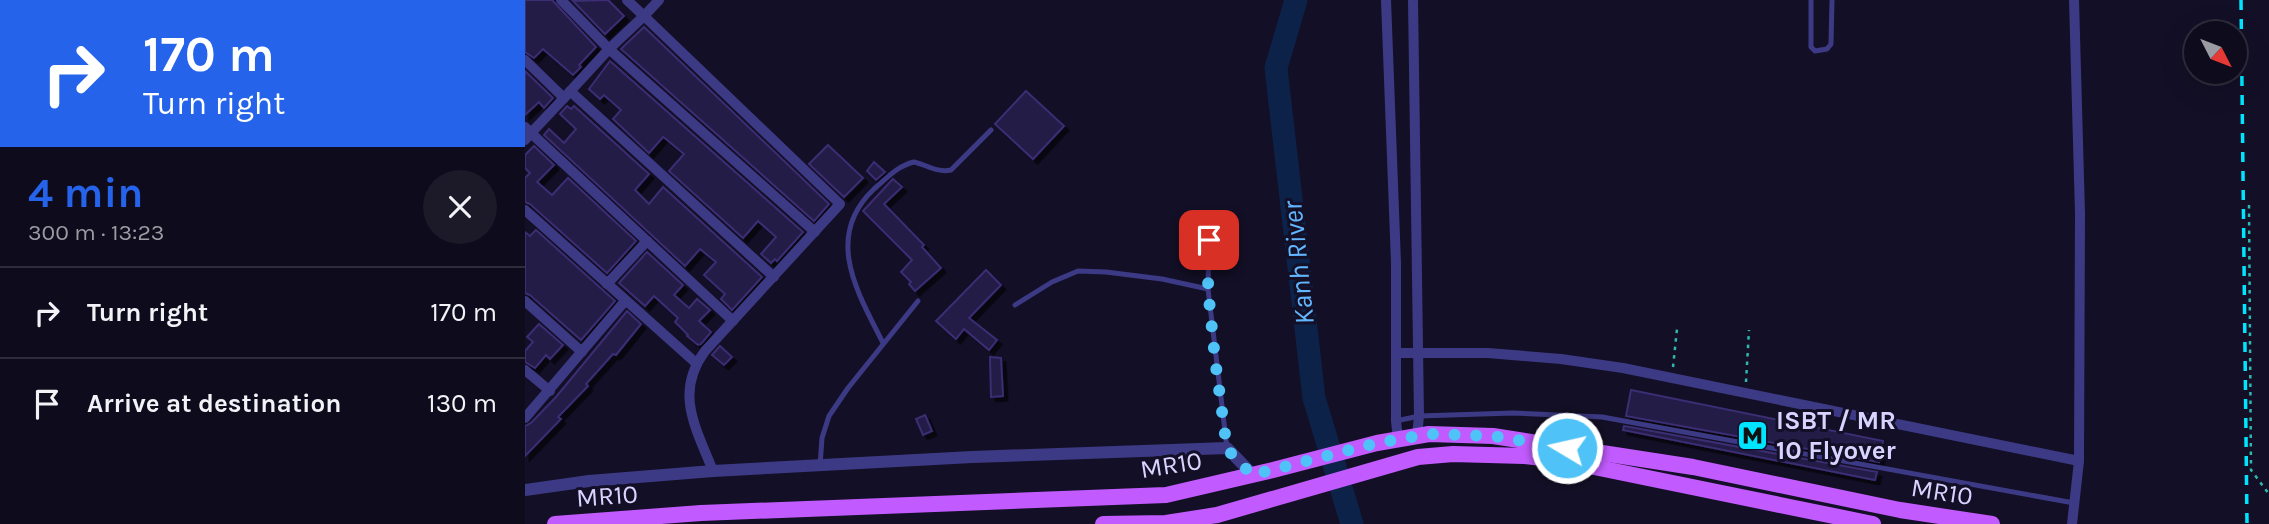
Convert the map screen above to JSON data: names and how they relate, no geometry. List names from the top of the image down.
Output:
{
  "streets": {
    "main road": ["MR10"]
  },
  "water": ["Kanh River"],
  "places": {
    "metro station": ["ISBT / MR 10 Flyover"]
  },
  "north": "bottom right",
  "page": {
    "turn": ["170 m", "Turn right"],
    "heading": ["4 min", "300 m · 13:23"],
    "list": [
      {
        "name": "Turn right",
        "value": "170 m"
      },
      {
        "name": "Arrive at destination",
        "value": "130 m"
      }
    ]
  }
}
